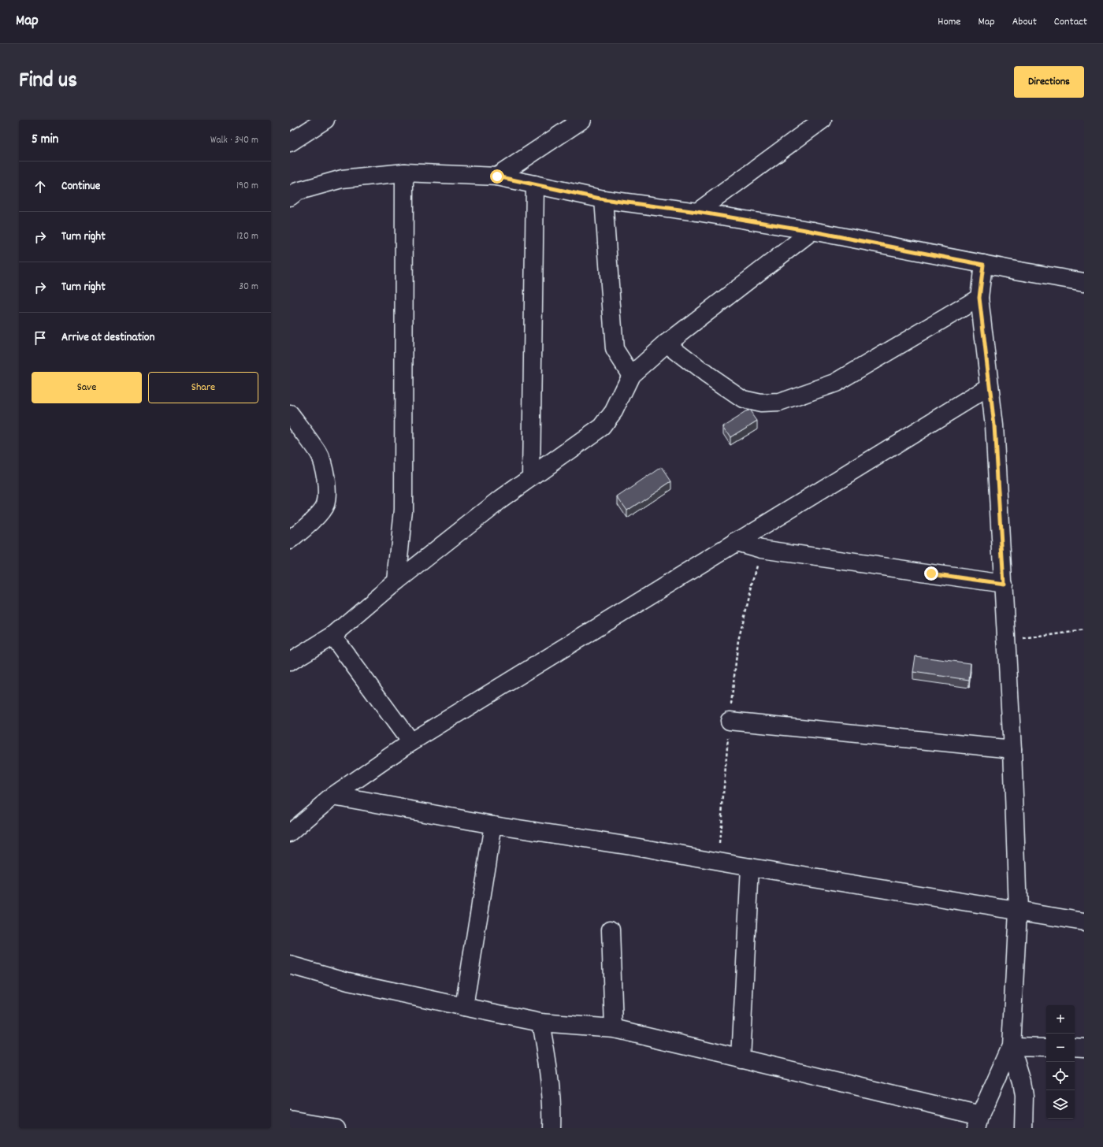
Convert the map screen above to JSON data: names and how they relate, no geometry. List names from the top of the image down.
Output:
{
  "page": {
    "header": "Map",
    "nav": [
      "Home",
      "Map",
      "About",
      "Contact"
    ],
    "title": "Find us",
    "buttons": [
      "Directions",
      ["Save", "Share"]
    ],
    "heading": ["5 min", "Walk · 340 m"],
    "list": [
      ["Continue", "190 m"],
      ["Turn right", "120 m"],
      ["Turn right", "30 m"],
      "Arrive at destination"
    ],
    "map_buttons": ["+", "−"]
  }
}
